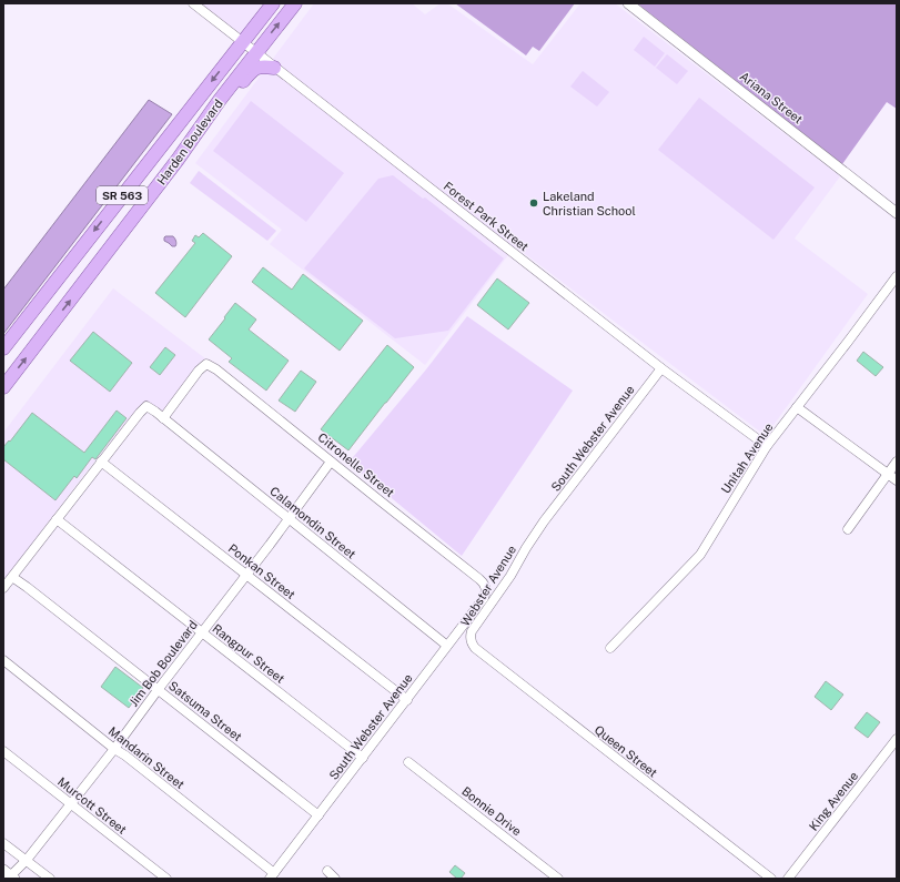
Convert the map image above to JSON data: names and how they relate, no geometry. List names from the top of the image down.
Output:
{
  "streets": {
    "main road": ["Harden Boulevard", "SR 563"],
    "street": [
      "Ariana Street",
      "Forest Park Street",
      "South Webster Avenue",
      "Unitah Avenue",
      "Citronelle Street",
      "Calamondin Street",
      "Ponkan Street",
      "Webster Avenue",
      "Rangpur Street",
      "Jim Bob Boulevard",
      "Satsuma Street",
      "Queen Street",
      "Mandarin Street",
      "King Avenue",
      "Murcott Street",
      "Bonnie Drive"
    ]
  },
  "crossings": [
    ["Harden Boulevard", "Forest Park Street"],
    ["Forest Park Street", "South Webster Avenue"],
    ["Forest Park Street", "Unitah Avenue"],
    ["South Webster Avenue", "Citronelle Street"],
    ["South Webster Avenue", "Calamondin Street"],
    ["South Webster Avenue", "Ponkan Street"],
    ["South Webster Avenue", "Webster Avenue"],
    ["South Webster Avenue", "Rangpur Street"],
    ["South Webster Avenue", "Satsuma Street"],
    ["South Webster Avenue", "Mandarin Street"],
    ["Citronelle Street", "Calamondin Street"],
    ["Citronelle Street", "Jim Bob Boulevard"],
    ["Calamondin Street", "Ponkan Street"],
    ["Calamondin Street", "Jim Bob Boulevard"],
    ["Ponkan Street", "Jim Bob Boulevard"],
    ["Webster Avenue", "Queen Street"],
    ["Rangpur Street", "Jim Bob Boulevard"],
    ["Jim Bob Boulevard", "Satsuma Street"],
    ["Jim Bob Boulevard", "Mandarin Street"],
    ["Jim Bob Boulevard", "Murcott Street"]
  ],
  "places": ["Lakeland Christian School"]
}
